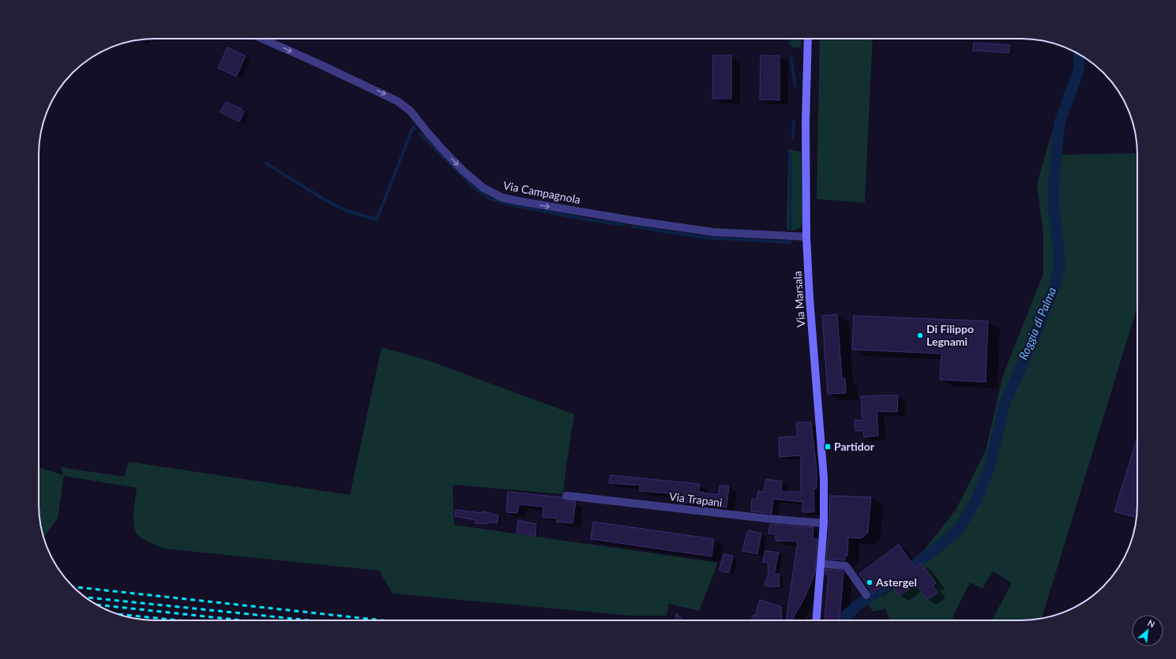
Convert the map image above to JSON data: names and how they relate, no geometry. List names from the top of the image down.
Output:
{
  "streets": {
    "street": ["Via Campagnola", "Via Marsala", "Via Trapani"]
  },
  "crossings": [
    ["Via Campagnola", "Via Marsala"],
    ["Via Marsala", "Via Trapani"]
  ],
  "one_way": ["Via Campagnola"],
  "water": ["Roggia di Palma"],
  "places": {
    "other": ["Di Filippo Legnami", "Astergel"],
    "transit": ["Partidor"]
  },
  "north": "top right"
}
